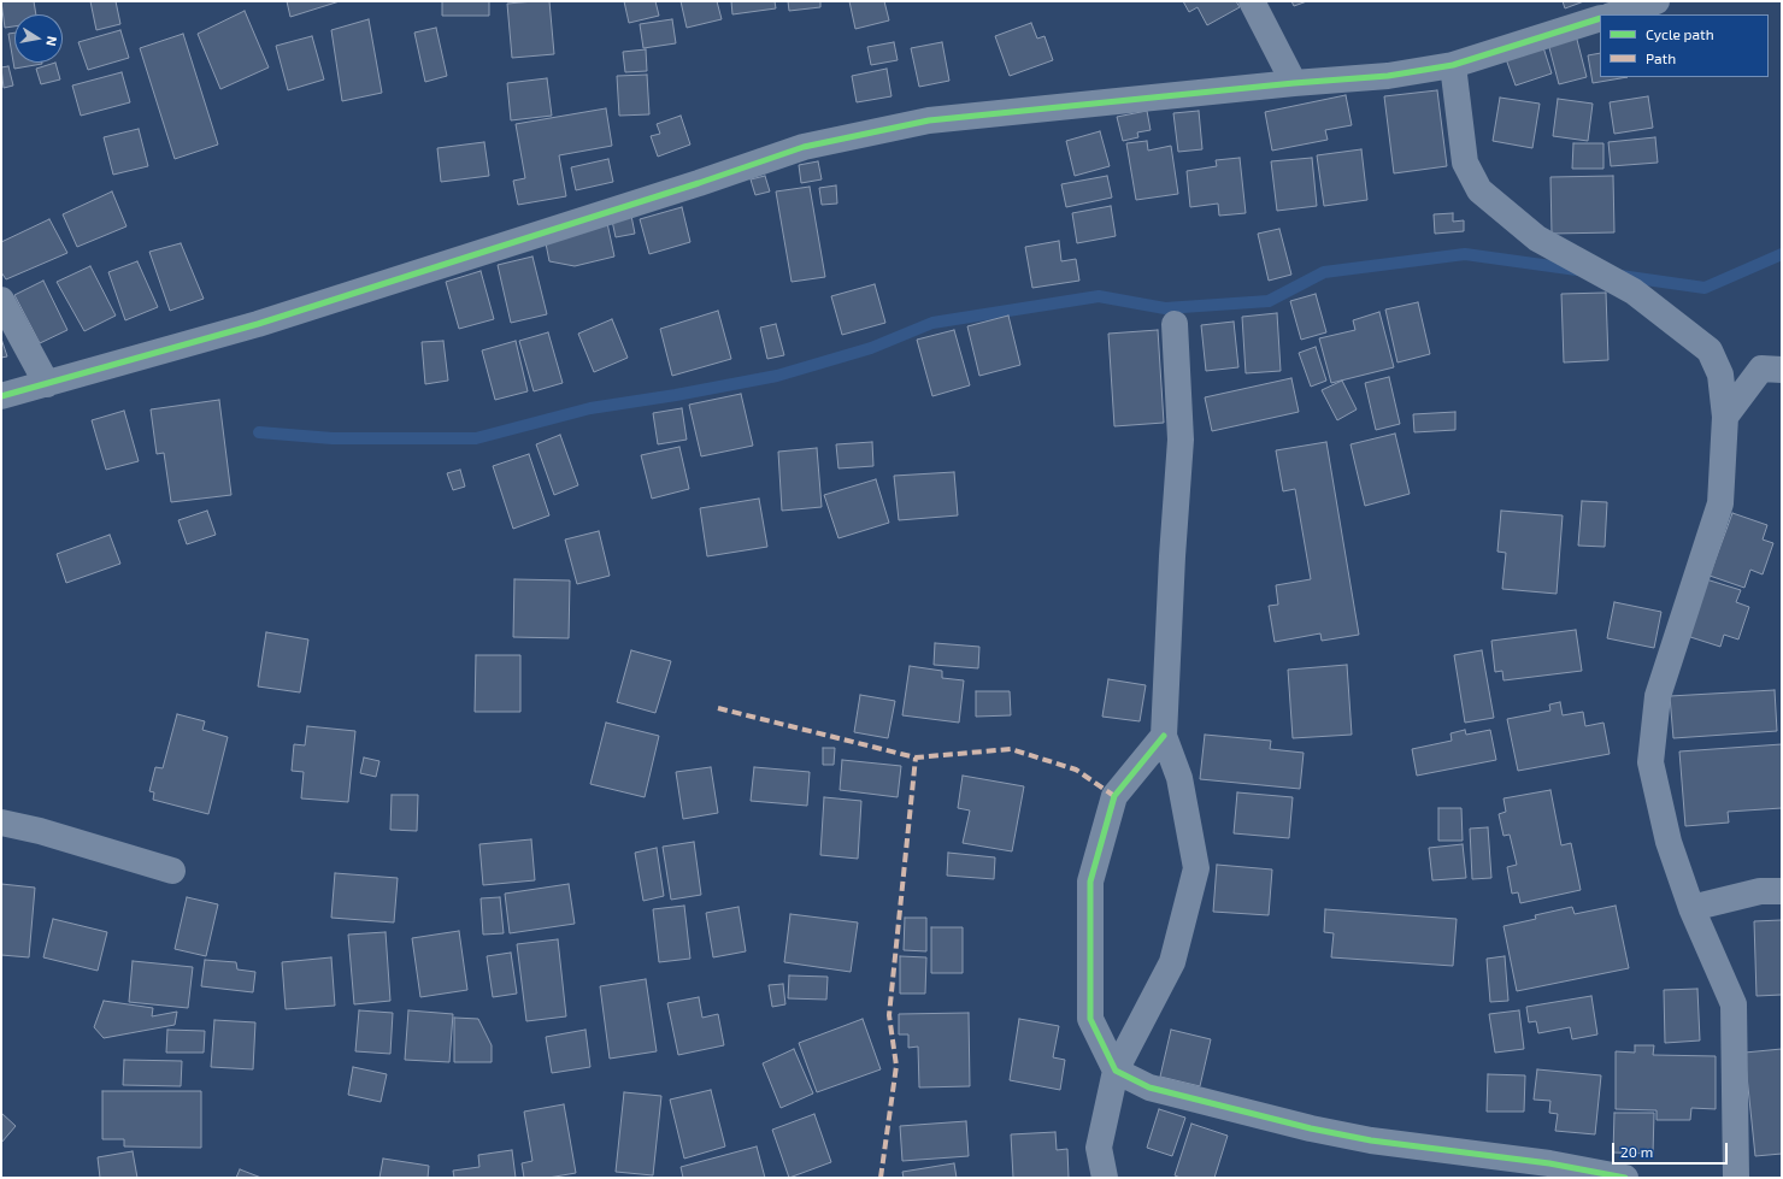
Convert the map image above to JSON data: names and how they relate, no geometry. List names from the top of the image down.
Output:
{
  "legend": ["Cycle path", "Path"],
  "scale_bar": "20 m",
  "north": "right"
}
